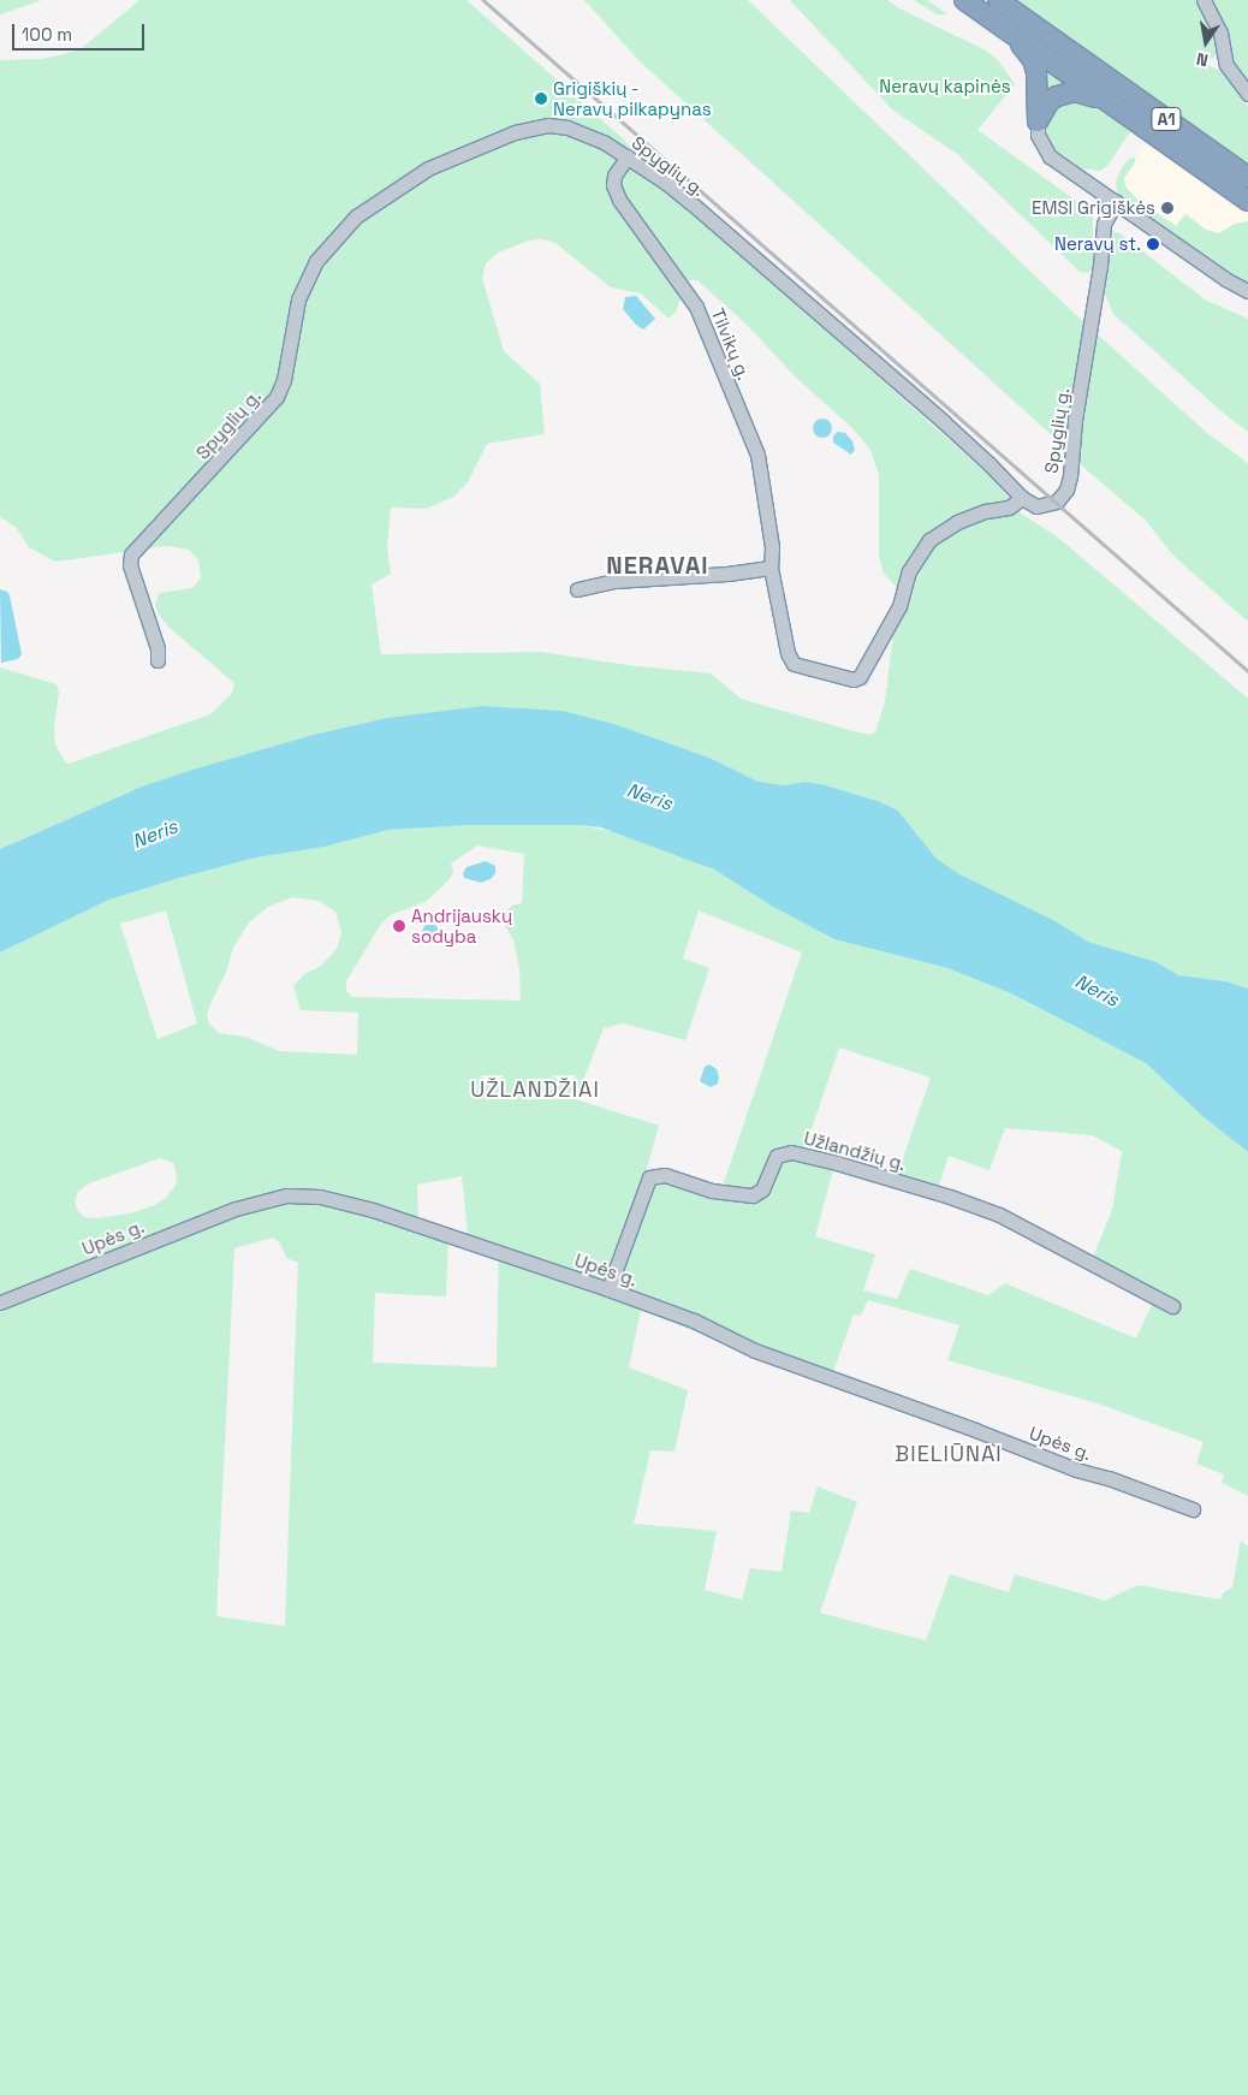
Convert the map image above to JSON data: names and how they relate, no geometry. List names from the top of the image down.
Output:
{
  "streets": {
    "highway": ["A1"],
    "street": [
      "Spyglių g.",
      "Tilvikų g.",
      "Užlandžių g.",
      "Upės g."
    ]
  },
  "crossings": [
    ["Spyglių g.", "Tilvikų g."],
    ["Užlandžių g.", "Upės g."]
  ],
  "districts": ["NERAVAI", "UŽLANDŽIAI", "BIELIŪNAI"],
  "water": ["Neris"],
  "parks": ["Neravų kapinės"],
  "places": [
    "Grigiškių - Neravų pilkapynas",
    "EMSI Grigiškės",
    "Neravų st.",
    "Andrijauskų sodyba"
  ],
  "scale_bar": "100 m",
  "north": "bottom"
}
